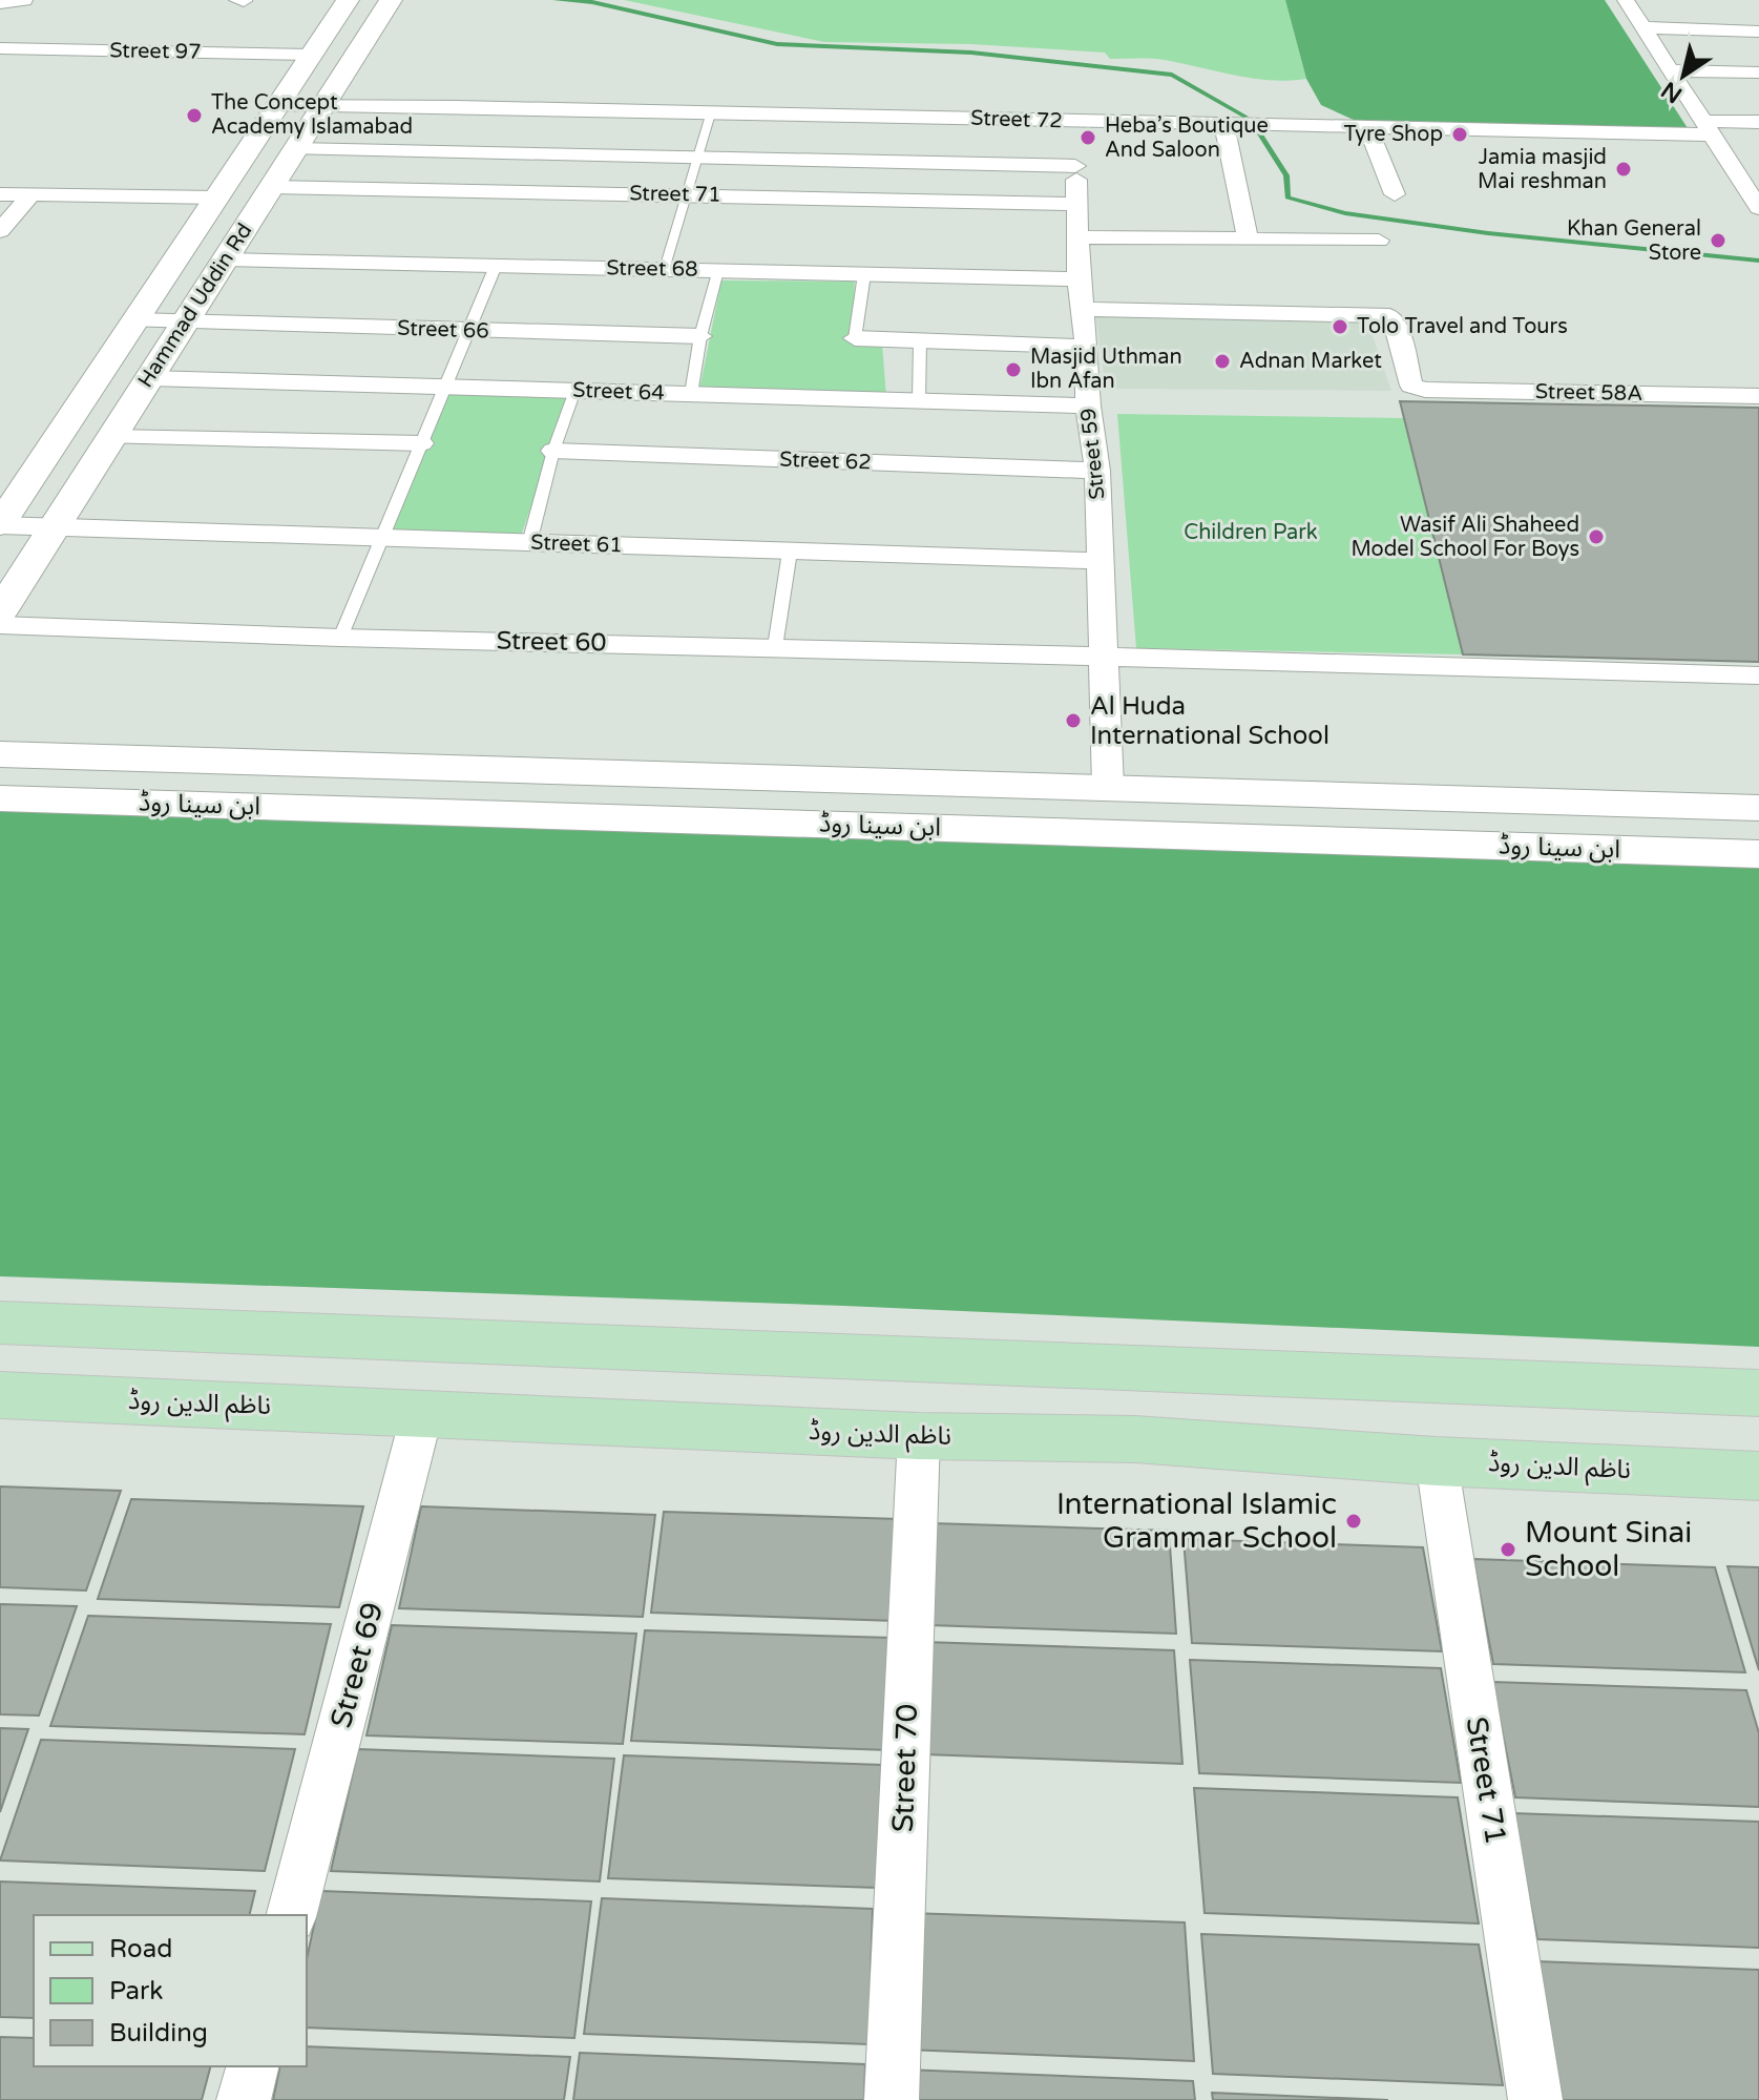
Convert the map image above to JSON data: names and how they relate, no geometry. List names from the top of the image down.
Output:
{
  "streets": {
    "main road": ["ناظم الدین روڈ"],
    "street": [
      "Street 97",
      "Street 72",
      "Street 71",
      "Street 68",
      "Hammad Uddin Rd",
      "Street 66",
      "Street 64",
      "Street 58A",
      "Street 59",
      "Street 62",
      "Street 61",
      "Street 60",
      "ابن سینا روڈ",
      "Street 69",
      "Street 70"
    ]
  },
  "crossings": [
    ["Street 97", "Hammad Uddin Rd"],
    ["Street 72", "Hammad Uddin Rd"],
    ["Street 72", "Street 59"],
    ["Street 71", "Hammad Uddin Rd"],
    ["Street 71", "Street 59"],
    ["Street 71", "ناظم الدین روڈ"],
    ["Street 68", "Hammad Uddin Rd"],
    ["Street 68", "Street 59"],
    ["Hammad Uddin Rd", "Street 66"],
    ["Hammad Uddin Rd", "Street 64"],
    ["Hammad Uddin Rd", "Street 61"],
    ["Street 64", "Street 59"],
    ["Street 58A", "Street 59"],
    ["Street 59", "Street 62"],
    ["Street 59", "Street 61"],
    ["Street 59", "Street 60"],
    ["Street 59", "ابن سینا روڈ"],
    ["ناظم الدین روڈ", "Street 69"],
    ["ناظم الدین روڈ", "Street 70"]
  ],
  "parks": ["Children Park"],
  "places": [
    "The Concept Academy Islamabad",
    "Tyre Shop",
    "Heba’s Boutique And Saloon",
    "Jamia masjid Mai reshman",
    "Khan General Store",
    "Tolo Travel and Tours",
    "Adnan Market",
    "Masjid Uthman Ibn Afan",
    "Wasif Ali Shaheed Model School For Boys",
    "Al Huda International School",
    "International Islamic Grammar School",
    "Mount Sinai School"
  ],
  "legend": ["Road", "Park", "Building"],
  "north": "bottom left"
}
